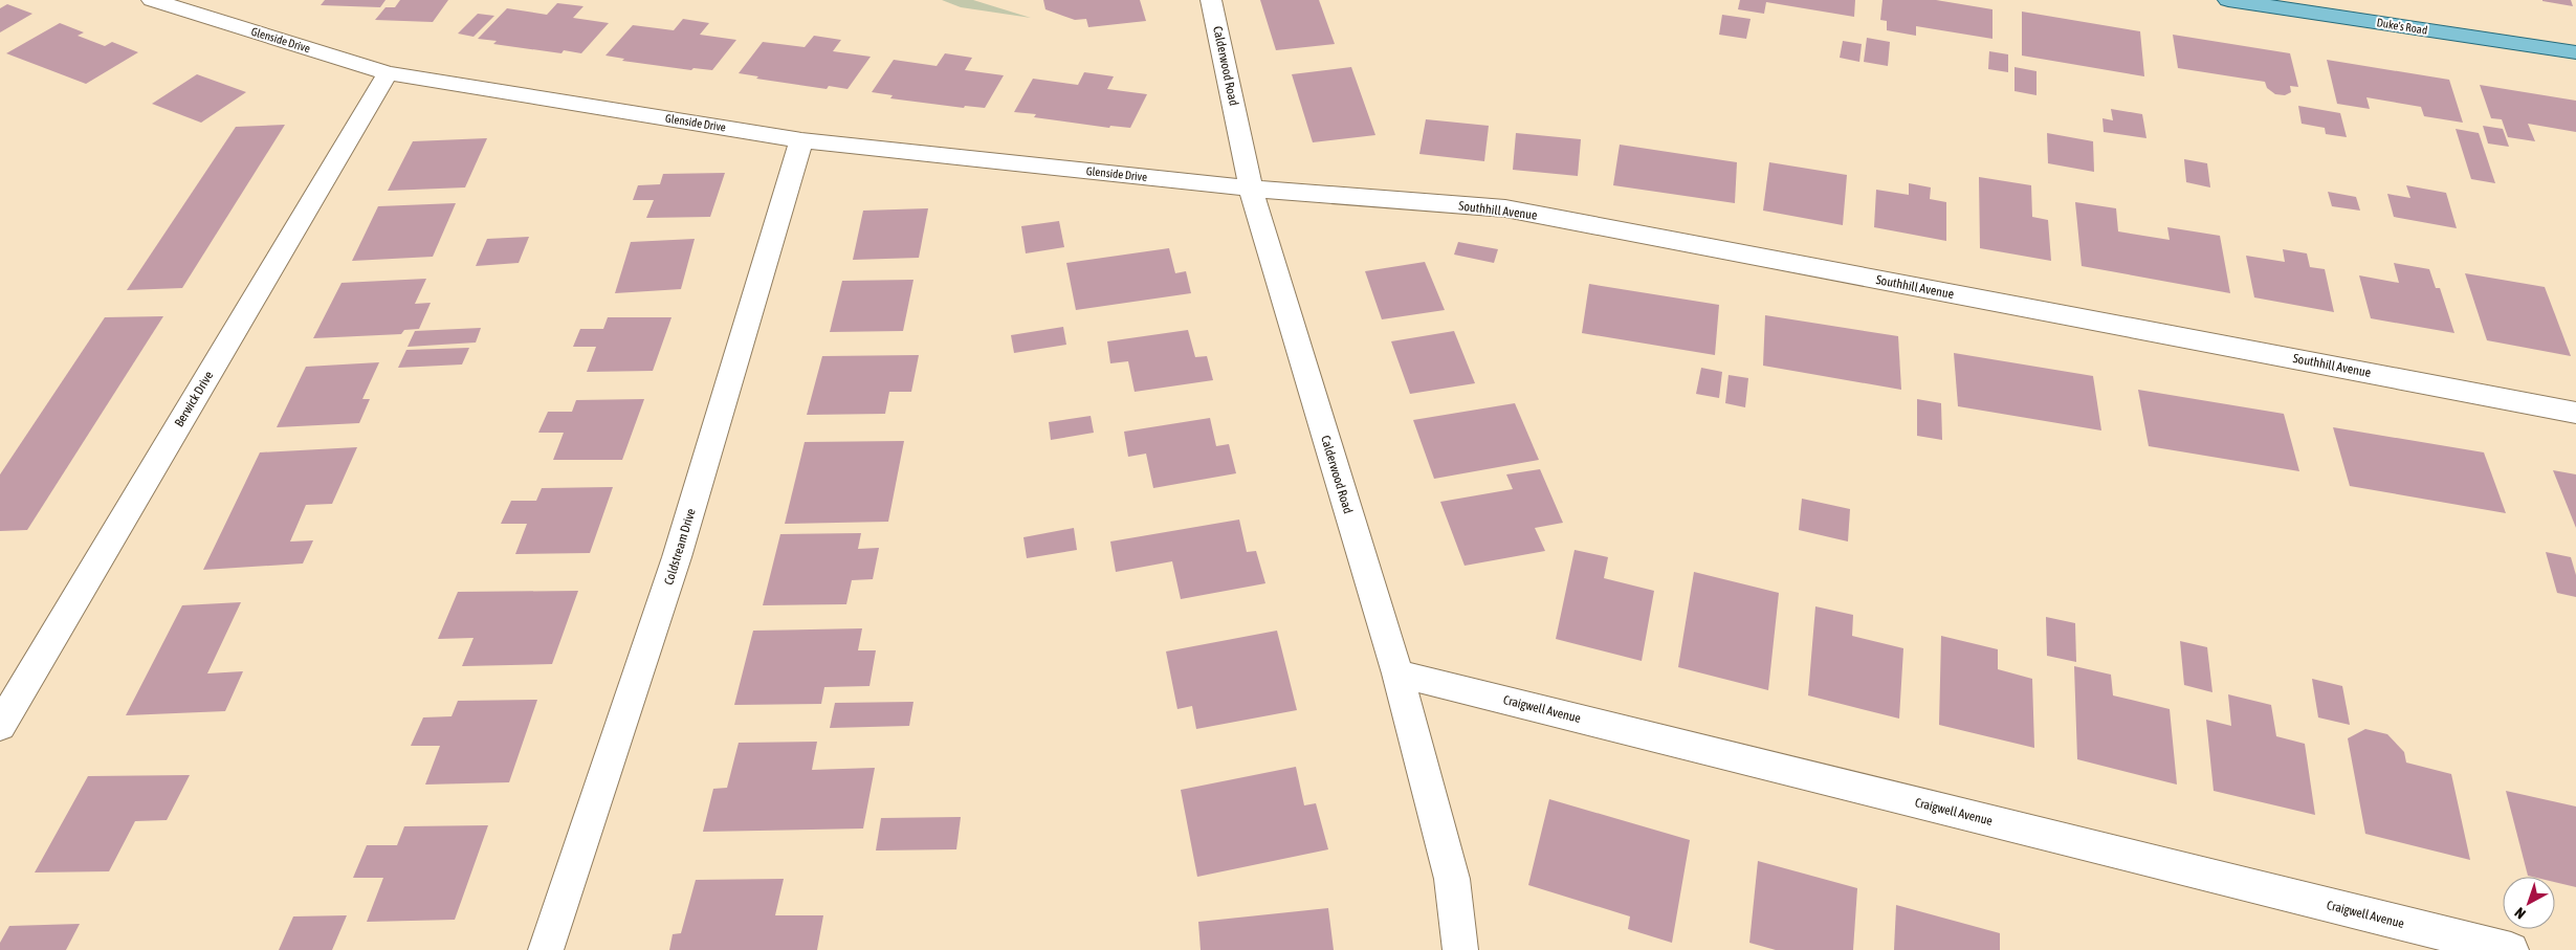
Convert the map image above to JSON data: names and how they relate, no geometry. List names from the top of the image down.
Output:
{
  "streets": {
    "main road": ["Duke's Road"],
    "street": [
      "Glenside Drive",
      "Calderwood Road",
      "Southhill Avenue",
      "Berwick Drive",
      "Coldstream Drive",
      "Craigwell Avenue"
    ]
  },
  "crossings": [
    ["Glenside Drive", "Calderwood Road"],
    ["Glenside Drive", "Southhill Avenue"],
    ["Glenside Drive", "Berwick Drive"],
    ["Glenside Drive", "Coldstream Drive"],
    ["Calderwood Road", "Southhill Avenue"],
    ["Calderwood Road", "Craigwell Avenue"]
  ],
  "north": "bottom left"
}
